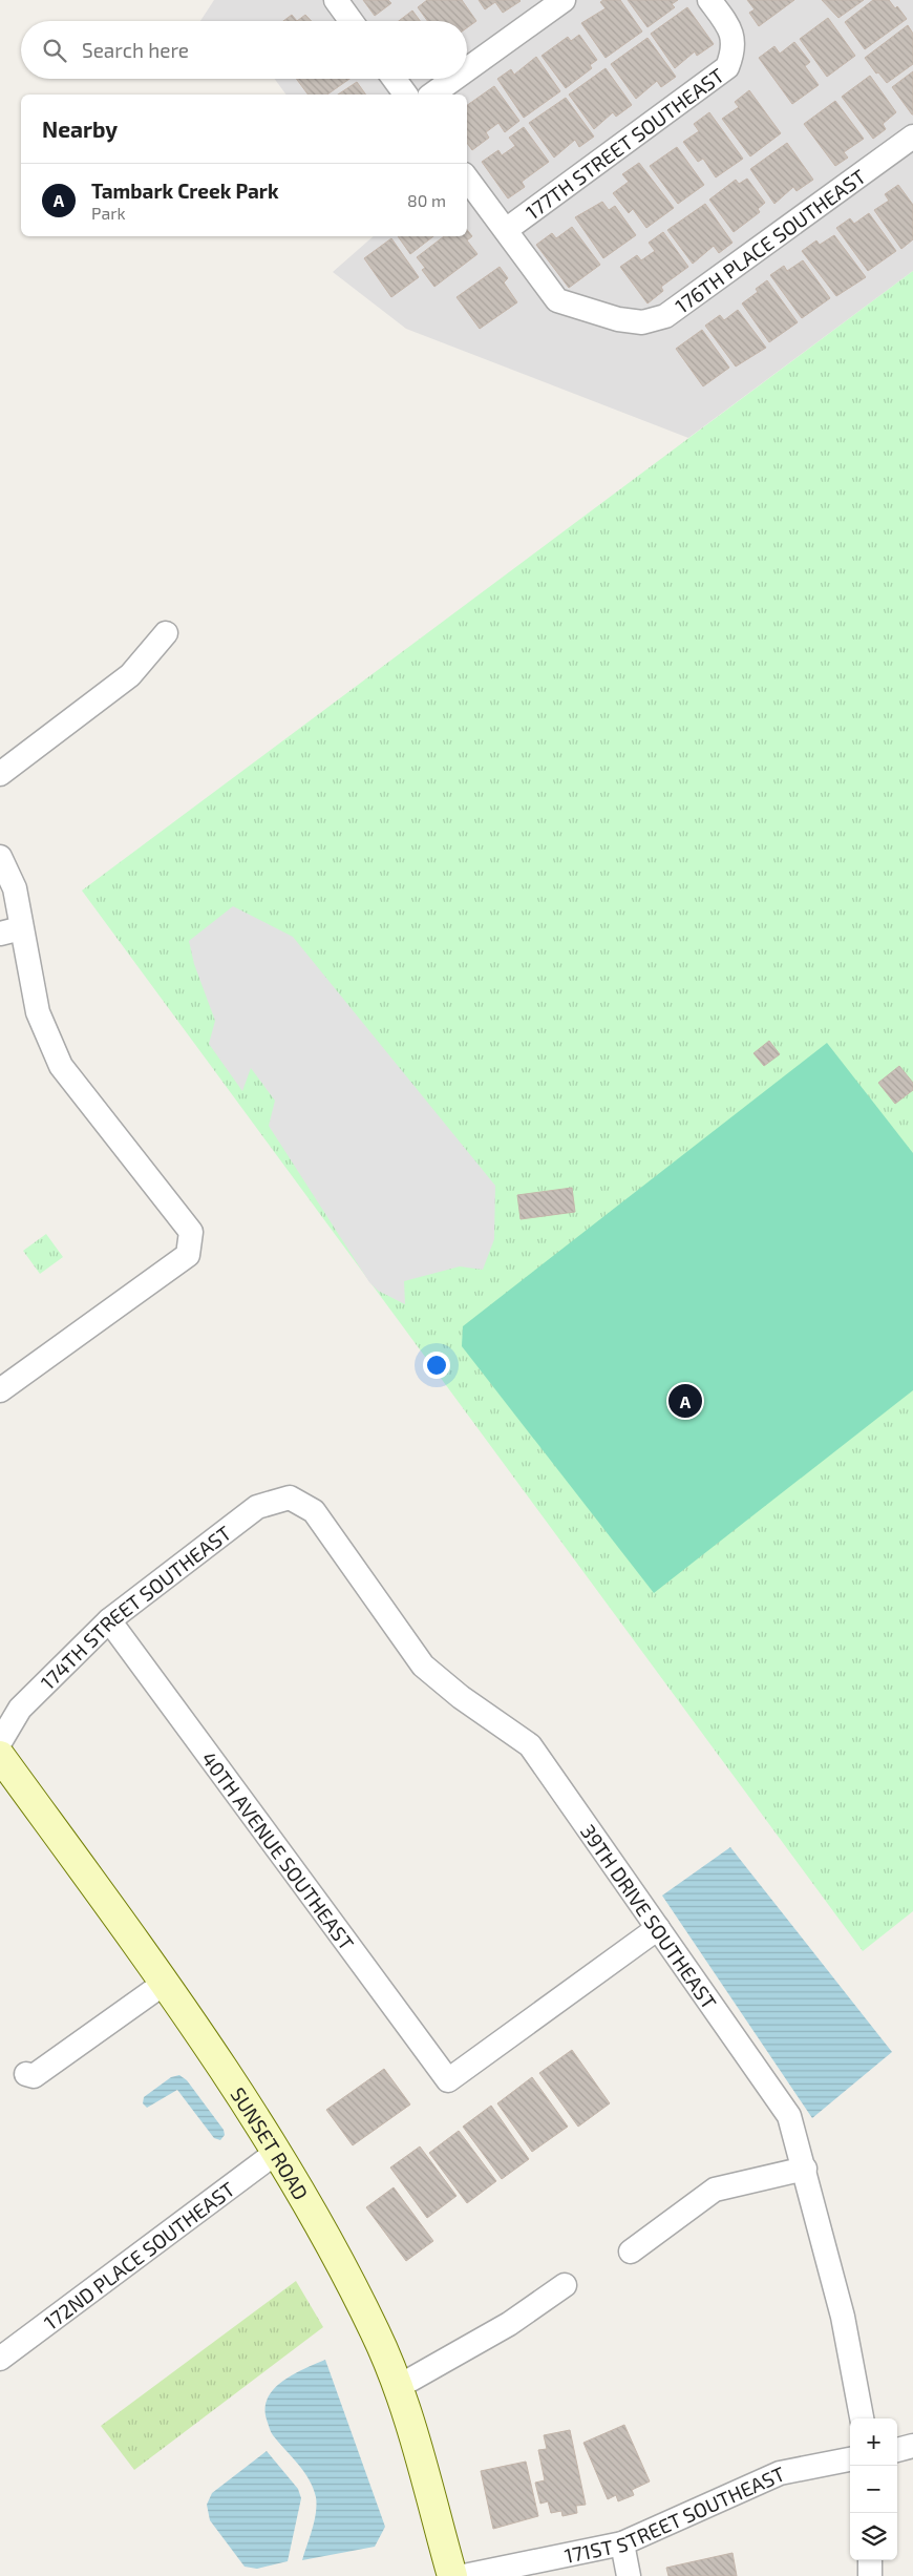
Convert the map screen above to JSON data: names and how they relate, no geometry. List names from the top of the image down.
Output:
{
  "streets": {
    "street": [
      "177TH STREET SOUTHEAST",
      "176TH PLACE SOUTHEAST",
      "174TH STREET SOUTHEAST",
      "40TH AVENUE SOUTHEAST",
      "39TH DRIVE SOUTHEAST",
      "SUNSET ROAD",
      "172ND PLACE SOUTHEAST",
      "171ST STREET SOUTHEAST"
    ]
  },
  "crossings": [
    ["177TH STREET SOUTHEAST", "176TH PLACE SOUTHEAST"],
    ["174TH STREET SOUTHEAST", "40TH AVENUE SOUTHEAST"],
    ["174TH STREET SOUTHEAST", "39TH DRIVE SOUTHEAST"],
    ["40TH AVENUE SOUTHEAST", "39TH DRIVE SOUTHEAST"],
    ["SUNSET ROAD", "172ND PLACE SOUTHEAST"]
  ],
  "page": {
    "search": "Search here",
    "heading": "Nearby",
    "list": [
      {
        "mark": "A",
        "name": "Tambark Creek Park",
        "note": "Park",
        "value": "80 m"
      }
    ],
    "pins": "A",
    "map_buttons": ["+", "−"]
  }
}
